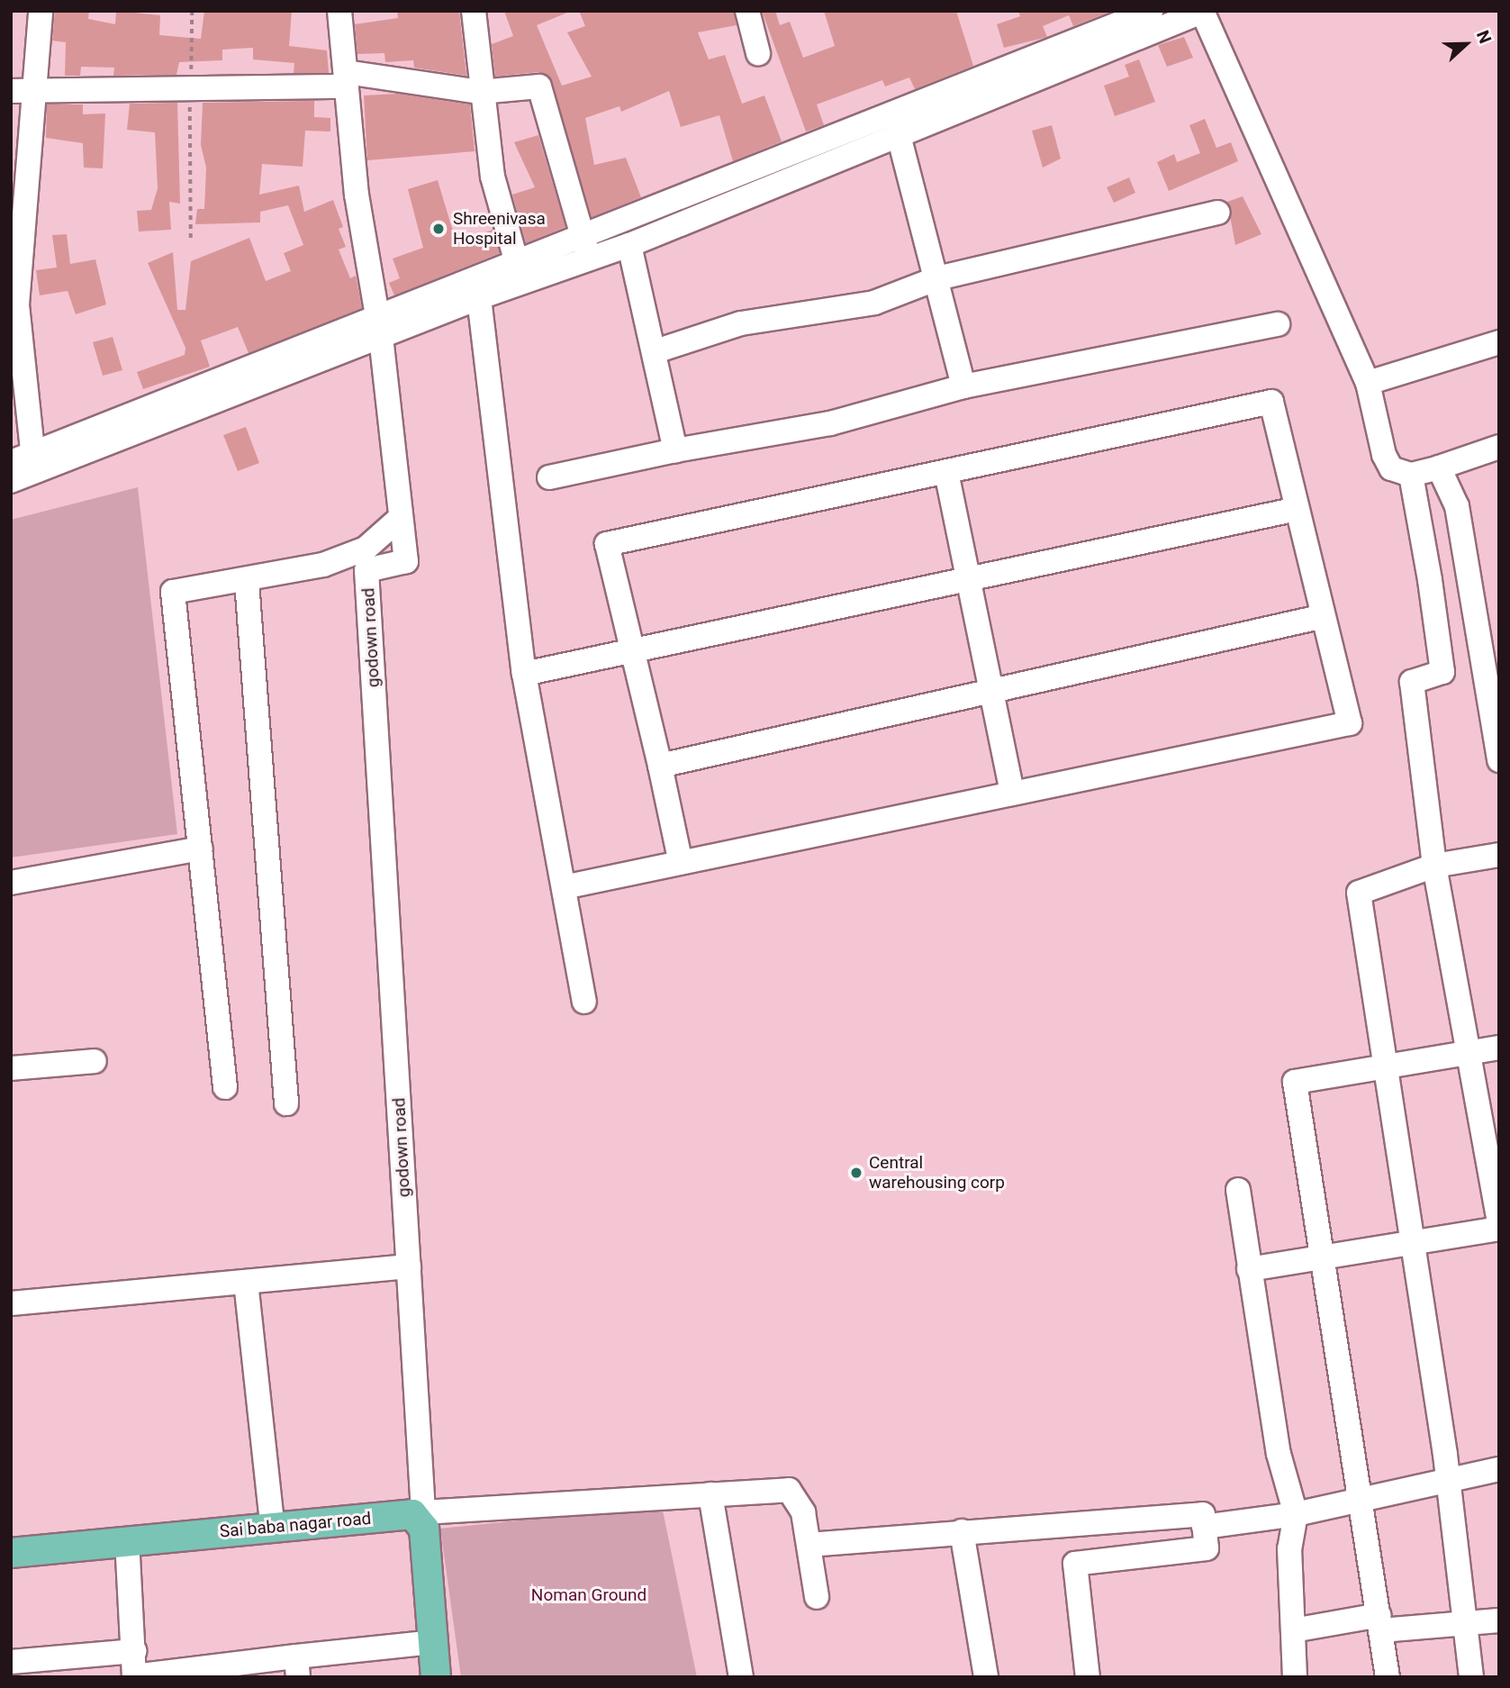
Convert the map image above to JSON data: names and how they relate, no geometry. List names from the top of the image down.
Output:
{
  "streets": {
    "main road": ["Sai baba nagar road"],
    "street": ["godown road"]
  },
  "crossings": [
    ["godown road", "Sai baba nagar road"]
  ],
  "parks": ["Noman Ground"],
  "places": ["Shreenivasa Hospital", "Central warehousing corp"],
  "north": "right"
}
